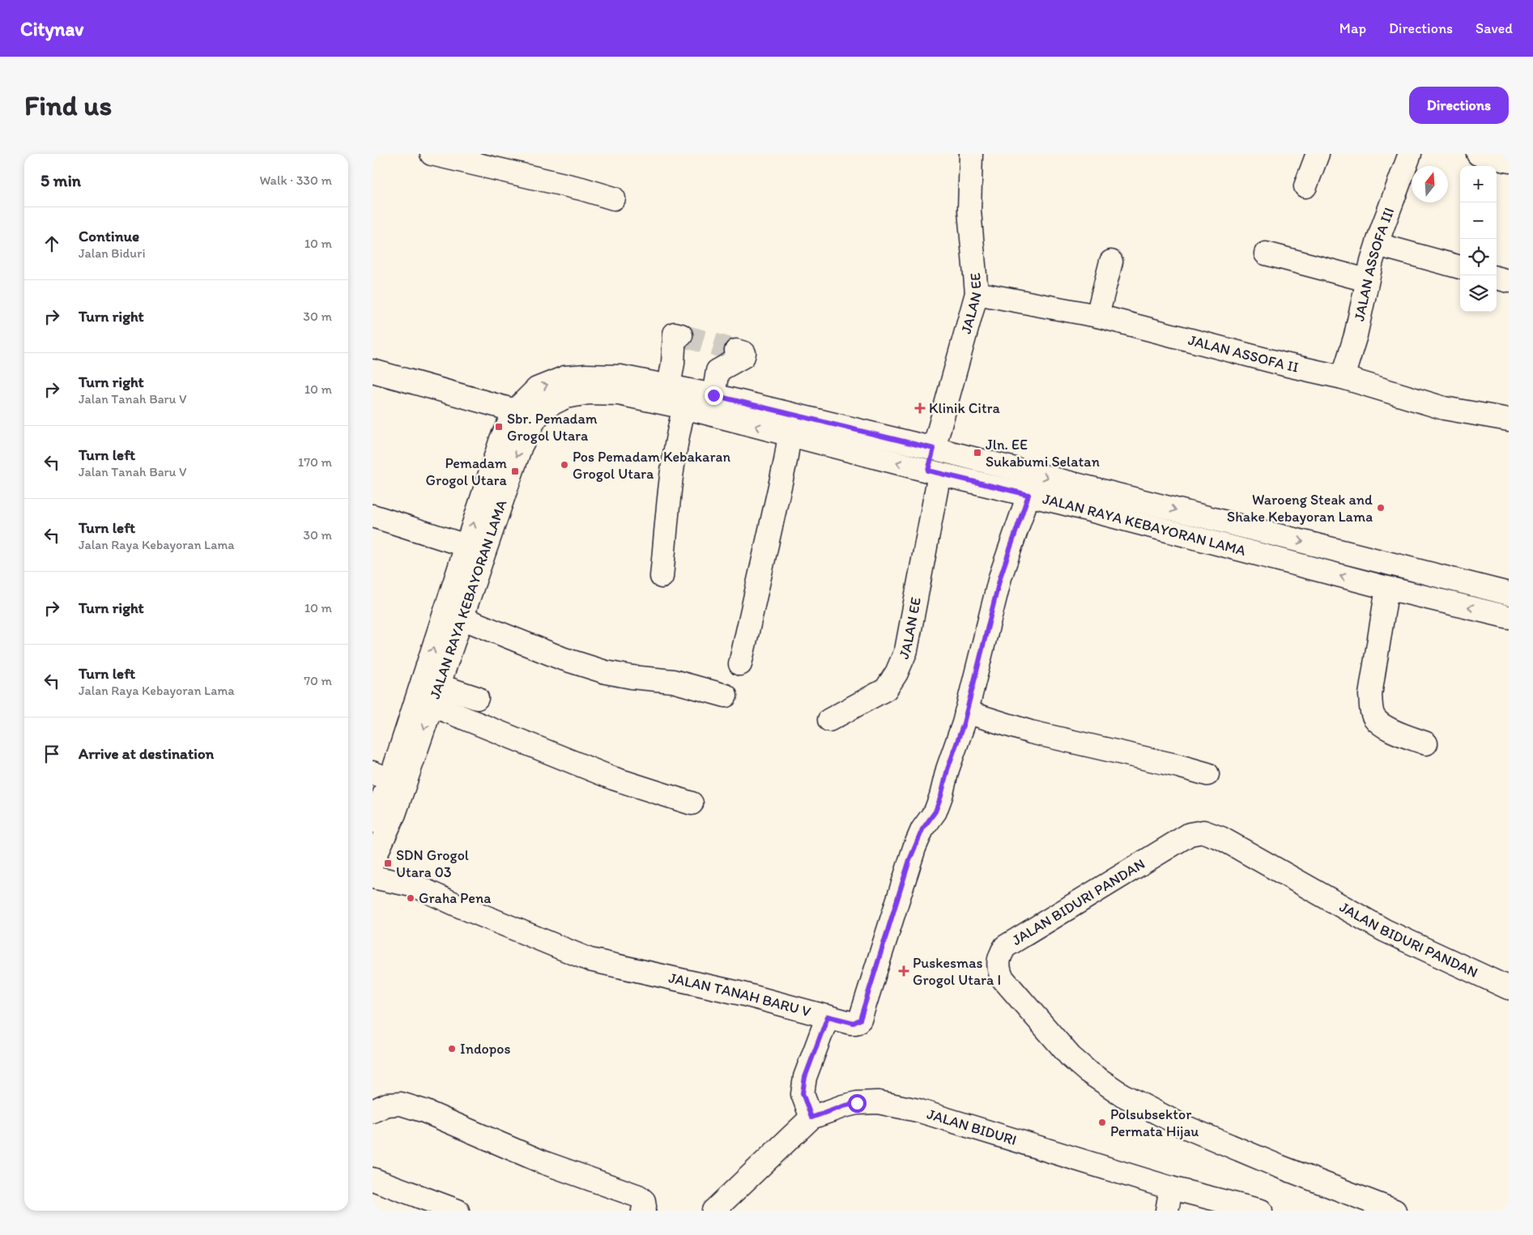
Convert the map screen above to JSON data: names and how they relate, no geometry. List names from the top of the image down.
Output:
{
  "streets": {
    "street": [
      "JALAN ASSOFA III",
      "JALAN EE",
      "JALAN ASSOFA II",
      "JALAN RAYA KEBAYORAN LAMA",
      "JALAN BIDURI PANDAN",
      "JALAN TANAH BARU V",
      "JALAN BIDURI"
    ]
  },
  "crossings": [
    ["JALAN ASSOFA III", "JALAN ASSOFA II"],
    ["JALAN EE", "JALAN ASSOFA II"],
    ["JALAN EE", "JALAN RAYA KEBAYORAN LAMA"],
    ["JALAN RAYA KEBAYORAN LAMA", "JALAN TANAH BARU V"]
  ],
  "places": {
    "health": ["Klinik Citra", "Puskesmas Grogol Utara I"],
    "transit": [
      "Sbr. Pemadam Grogol Utara",
      "Jln. EE Sukabumi Selatan",
      "Pemadam Grogol Utara",
      "SDN Grogol Utara 03"
    ],
    "other": [
      "Pos Pemadam Kebakaran Grogol Utara",
      "Waroeng Steak and Shake Kebayoran Lama",
      "Graha Pena",
      "Indopos",
      "Polsubsektor Permata Hijau"
    ]
  },
  "north": "top",
  "page": {
    "header": "Citynav",
    "nav": ["Map", "Directions", "Saved"],
    "buttons": "Directions",
    "title": "Find us",
    "heading": ["5 min", "Walk · 330 m"],
    "map_buttons": ["+", "−"],
    "list": [
      ["Continue", "Jalan Biduri", "10 m"],
      ["Turn right", "30 m"],
      ["Turn right", "Jalan Tanah Baru V", "10 m"],
      ["Turn left", "Jalan Tanah Baru V", "170 m"],
      ["Turn left", "Jalan Raya Kebayoran Lama", "30 m"],
      ["Turn right", "10 m"],
      ["Turn left", "Jalan Raya Kebayoran Lama", "70 m"],
      "Arrive at destination"
    ]
  }
}
